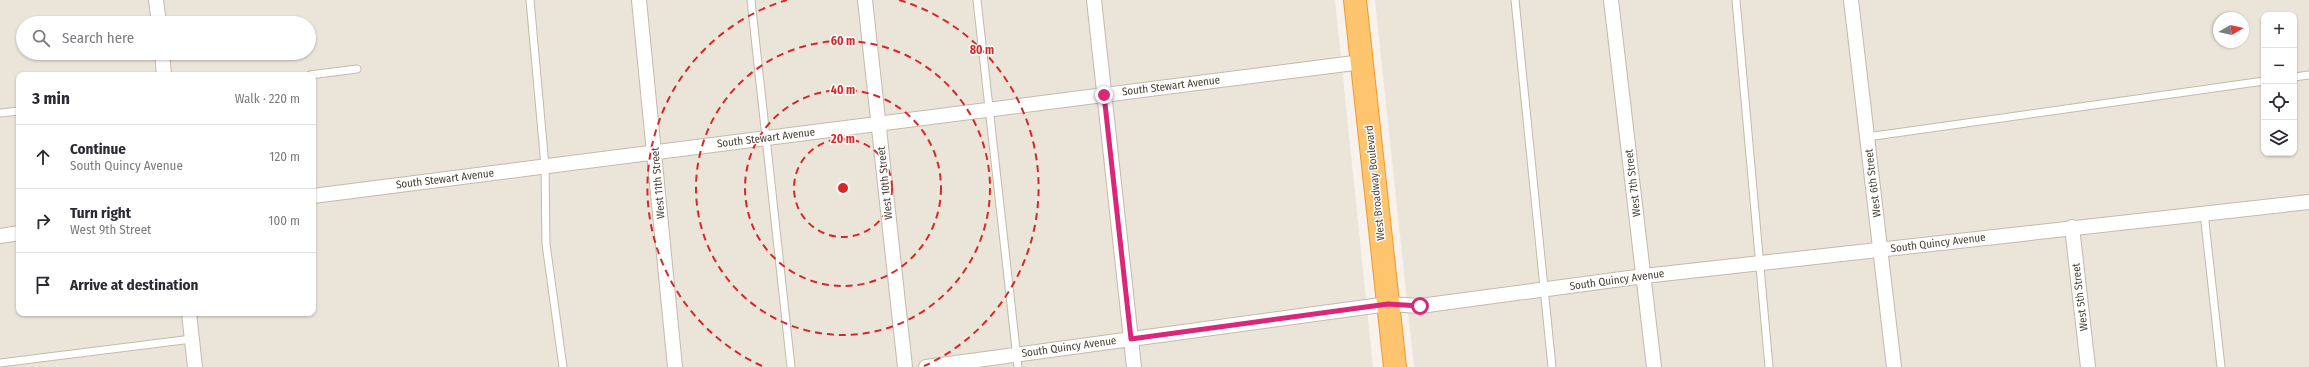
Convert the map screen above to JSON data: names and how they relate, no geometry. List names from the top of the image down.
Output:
{
  "streets": {
    "highway": ["West Broadway Boulevard"],
    "street": [
      "South Stewart Avenue",
      "West 11th Street",
      "West 10th Street",
      "West 7th Street",
      "West 6th Street",
      "South Quincy Avenue",
      "West 5th Street"
    ]
  },
  "crossings": [
    ["South Stewart Avenue", "West 11th Street"],
    ["South Stewart Avenue", "West 10th Street"],
    ["South Stewart Avenue", "West Broadway Boulevard"],
    ["West Broadway Boulevard", "South Quincy Avenue"],
    ["West 7th Street", "South Quincy Avenue"],
    ["West 6th Street", "South Quincy Avenue"],
    ["South Quincy Avenue", "West 5th Street"]
  ],
  "north": "right",
  "page": {
    "map_buttons": ["+", "−"],
    "search": "Search here",
    "heading": ["3 min", "Walk · 220 m"],
    "list": [
      ["Continue", "South Quincy Avenue", "120 m"],
      ["Turn right", "West 9th Street", "100 m"],
      "Arrive at destination"
    ]
  },
  "rings": [
    "60 m",
    "80 m",
    "40 m",
    "20 m"
  ]
}
